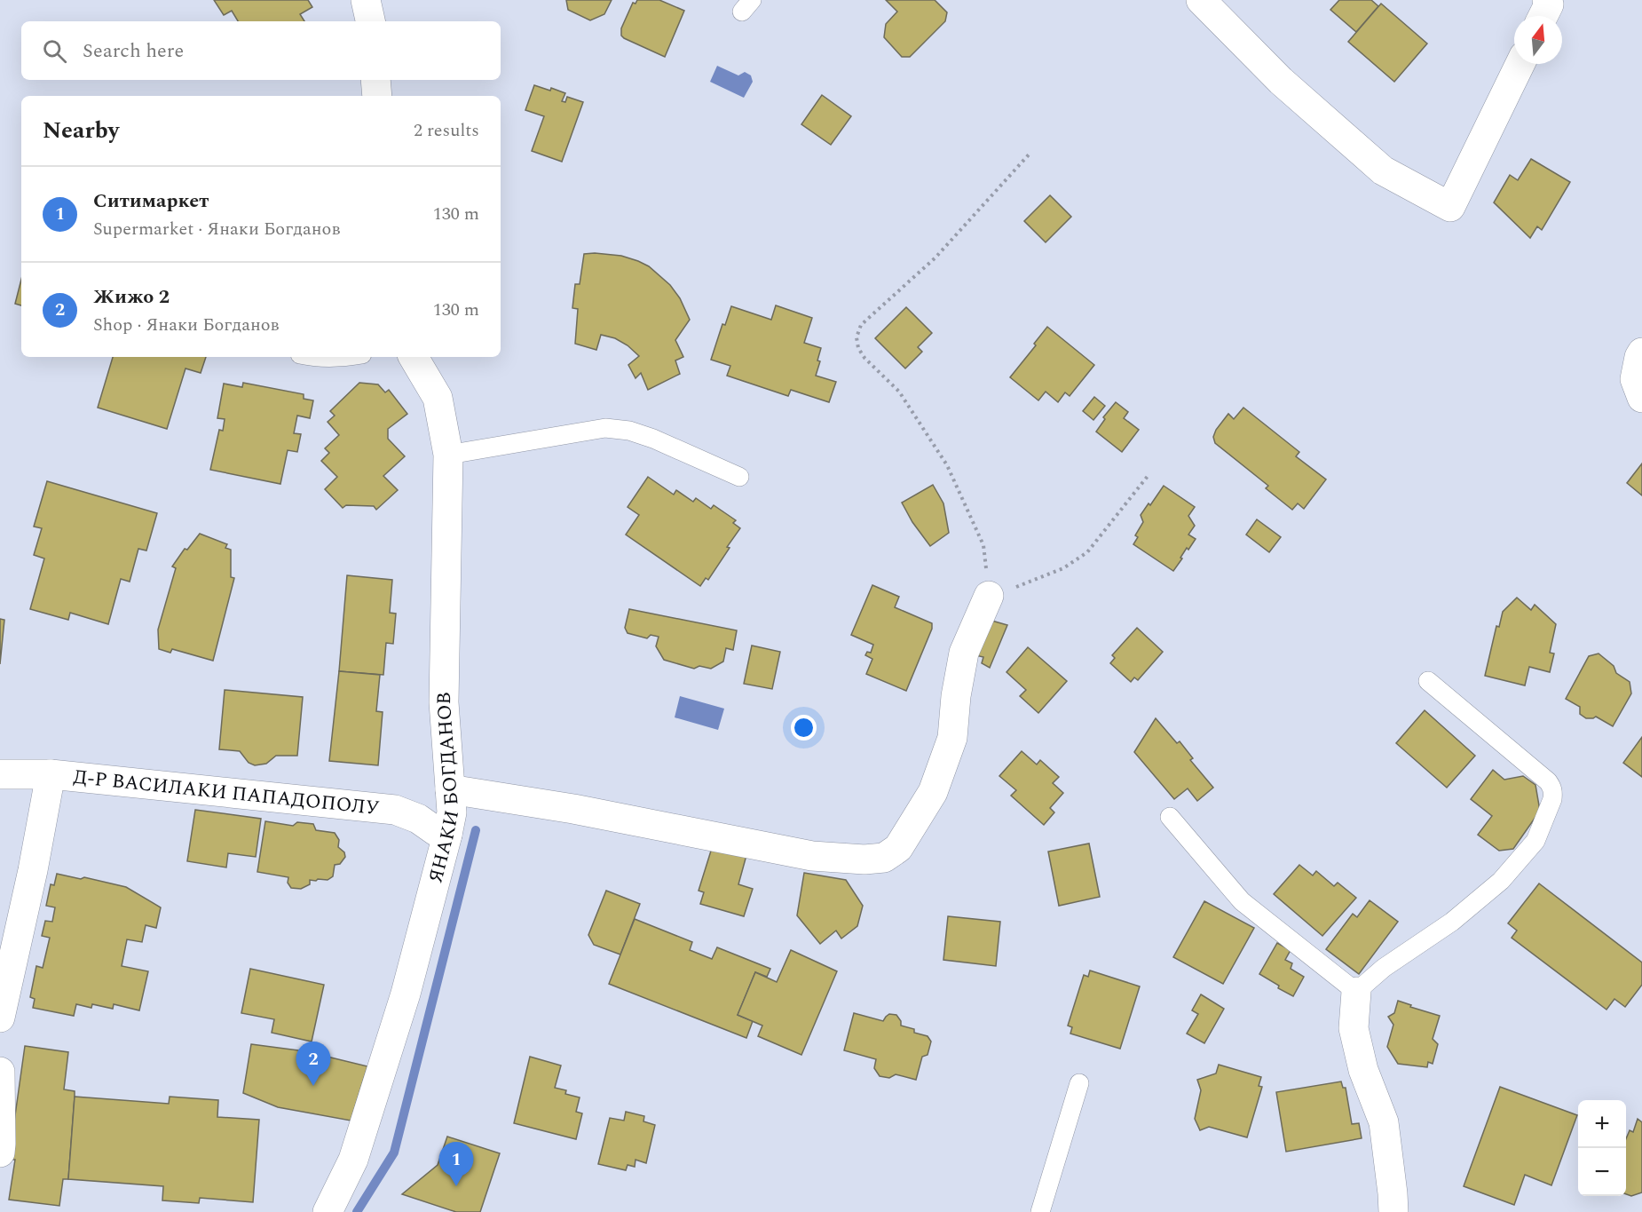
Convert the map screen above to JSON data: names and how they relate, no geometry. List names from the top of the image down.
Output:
{
  "streets": {
    "street": ["ЯНАКИ БОГДАНОВ", "Д-Р ВАСИЛАКИ ПАПАДОПОЛУ"]
  },
  "crossings": [
    ["ЯНАКИ БОГДАНОВ", "Д-Р ВАСИЛАКИ ПАПАДОПОЛУ"]
  ],
  "north": "top",
  "page": {
    "search": "Search here",
    "heading": ["Nearby", "2 results"],
    "list": [
      {
        "mark": "1",
        "name": "Ситимаркет",
        "note": "Supermarket · Янаки Богданов",
        "value": "130 m"
      },
      {
        "mark": "2",
        "name": "Жижо 2",
        "note": "Shop · Янаки Богданов",
        "value": "130 m"
      }
    ],
    "pins": ["2", "1"],
    "map_buttons": ["+", "−"]
  }
}
